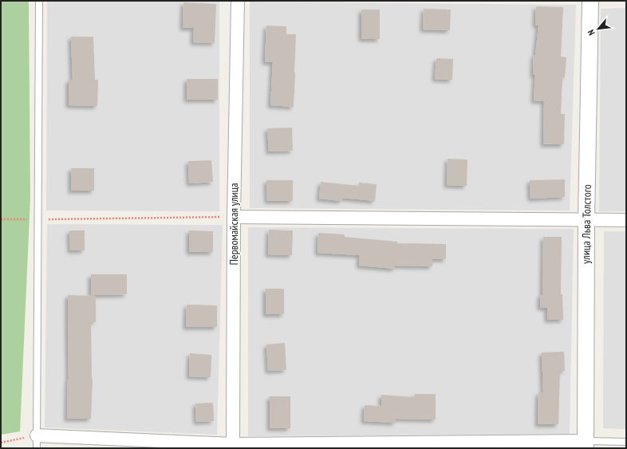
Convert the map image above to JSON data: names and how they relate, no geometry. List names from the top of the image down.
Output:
{
  "streets": {
    "street": ["Первомайская улица", "улица Льва Толстого"]
  },
  "north": "bottom left"
}
